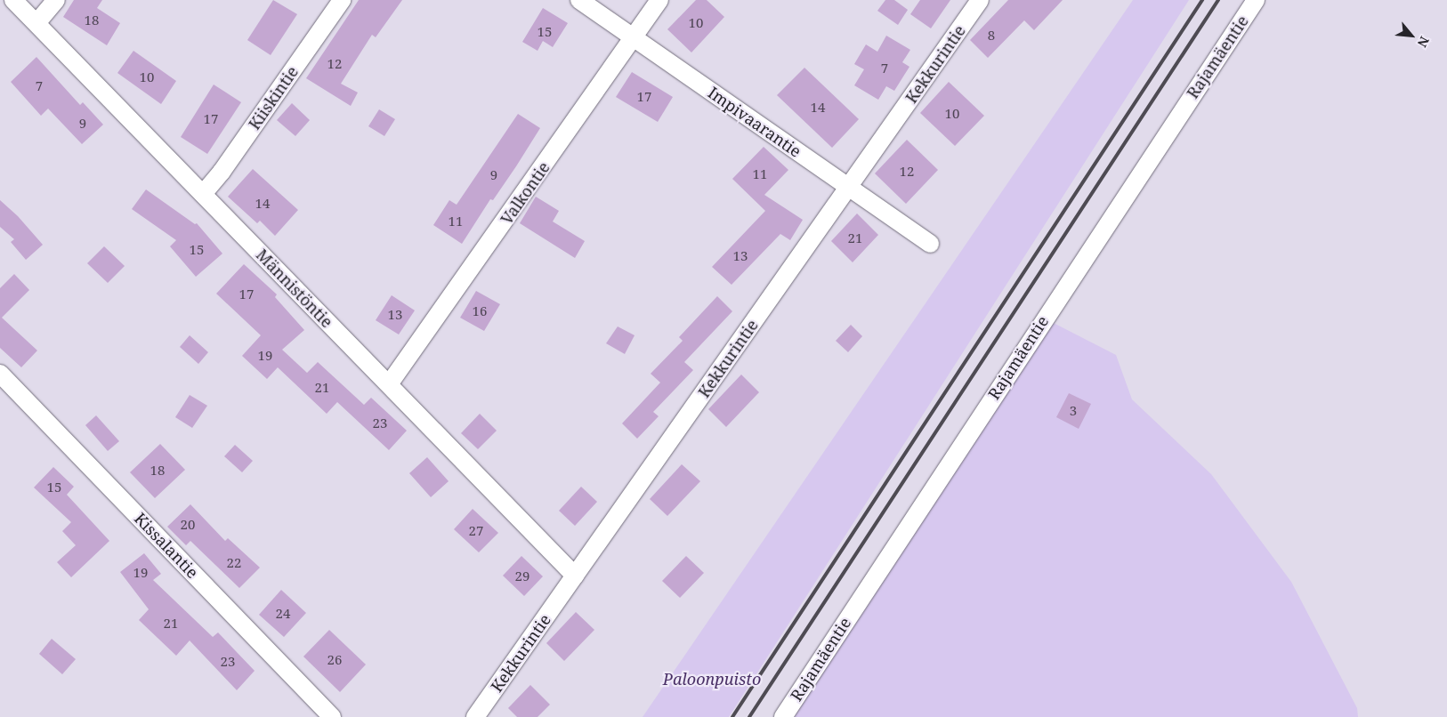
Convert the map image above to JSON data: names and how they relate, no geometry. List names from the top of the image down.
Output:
{
  "streets": {
    "street": [
      "Rajamäentie",
      "Kekkurintie",
      "Kiiskintie",
      "Impivaarantie",
      "Valkontie",
      "Männistöntie",
      "Kissalantie"
    ]
  },
  "crossings": [
    ["Kekkurintie", "Impivaarantie"],
    ["Kekkurintie", "Männistöntie"],
    ["Kiiskintie", "Männistöntie"],
    ["Impivaarantie", "Valkontie"],
    ["Valkontie", "Männistöntie"]
  ],
  "parks": ["Paloonpuisto"],
  "house_numbers": [
    "18",
    "10",
    "15",
    "8",
    "12",
    "7",
    "10",
    "7",
    "17",
    "14",
    "10",
    "17",
    "9",
    "12",
    "11",
    "9",
    "14",
    "11",
    "21",
    "15",
    "13",
    "17",
    "16",
    "13",
    "19",
    "21",
    "3",
    "23",
    "18",
    "15",
    "20",
    "27",
    "22",
    "19",
    "29",
    "24",
    "21",
    "26",
    "23"
  ],
  "north": "bottom right"
}
